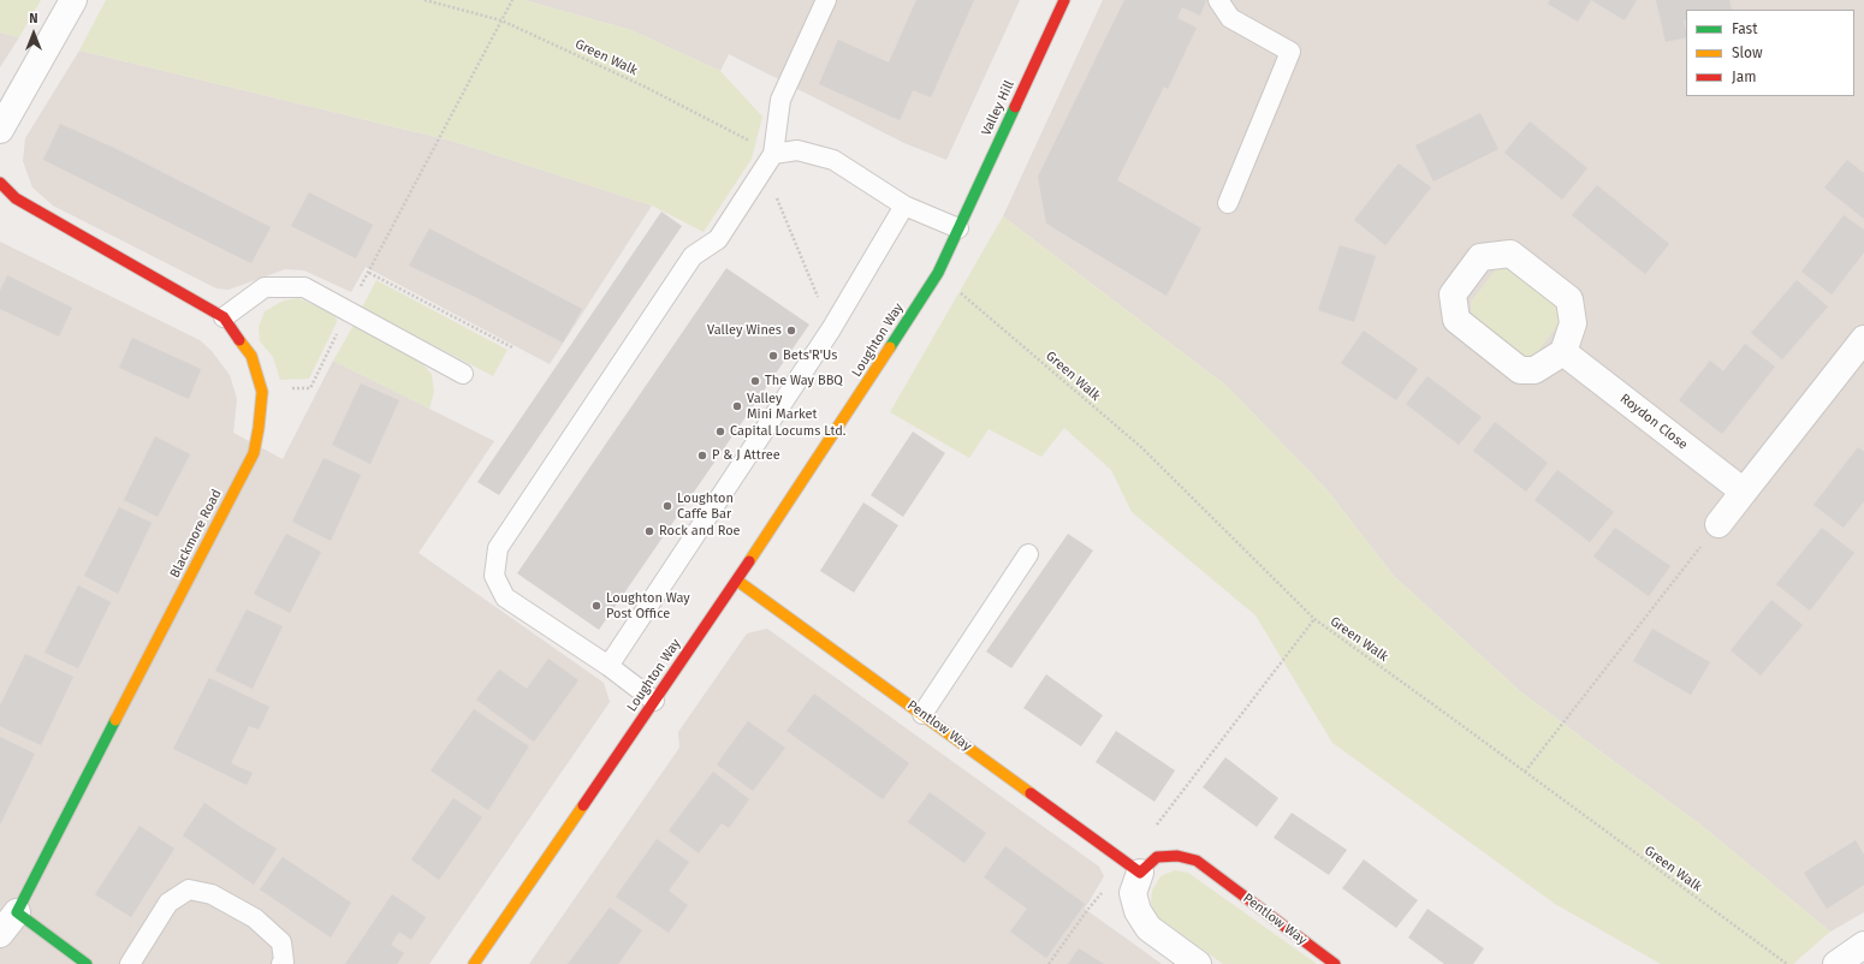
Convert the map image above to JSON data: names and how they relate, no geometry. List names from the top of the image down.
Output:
{
  "streets": {
    "street": [
      "Valley Hill",
      "Loughton Way",
      "Roydon Close",
      "Blackmore Road",
      "Pentlow Way"
    ],
    "path": ["Green Walk"]
  },
  "crossings": [
    ["Valley Hill", "Loughton Way"],
    ["Loughton Way", "Pentlow Way"]
  ],
  "places": [
    "Valley Wines",
    "Bets'R'Us",
    "The Way BBQ",
    "Valley Mini Market",
    "Capital Locums Ltd.",
    "P & J Attree",
    "Loughton Caffe Bar",
    "Rock and Roe",
    "Loughton Way Post Office"
  ],
  "legend": ["Fast", "Slow", "Jam"],
  "north": "top"
}
